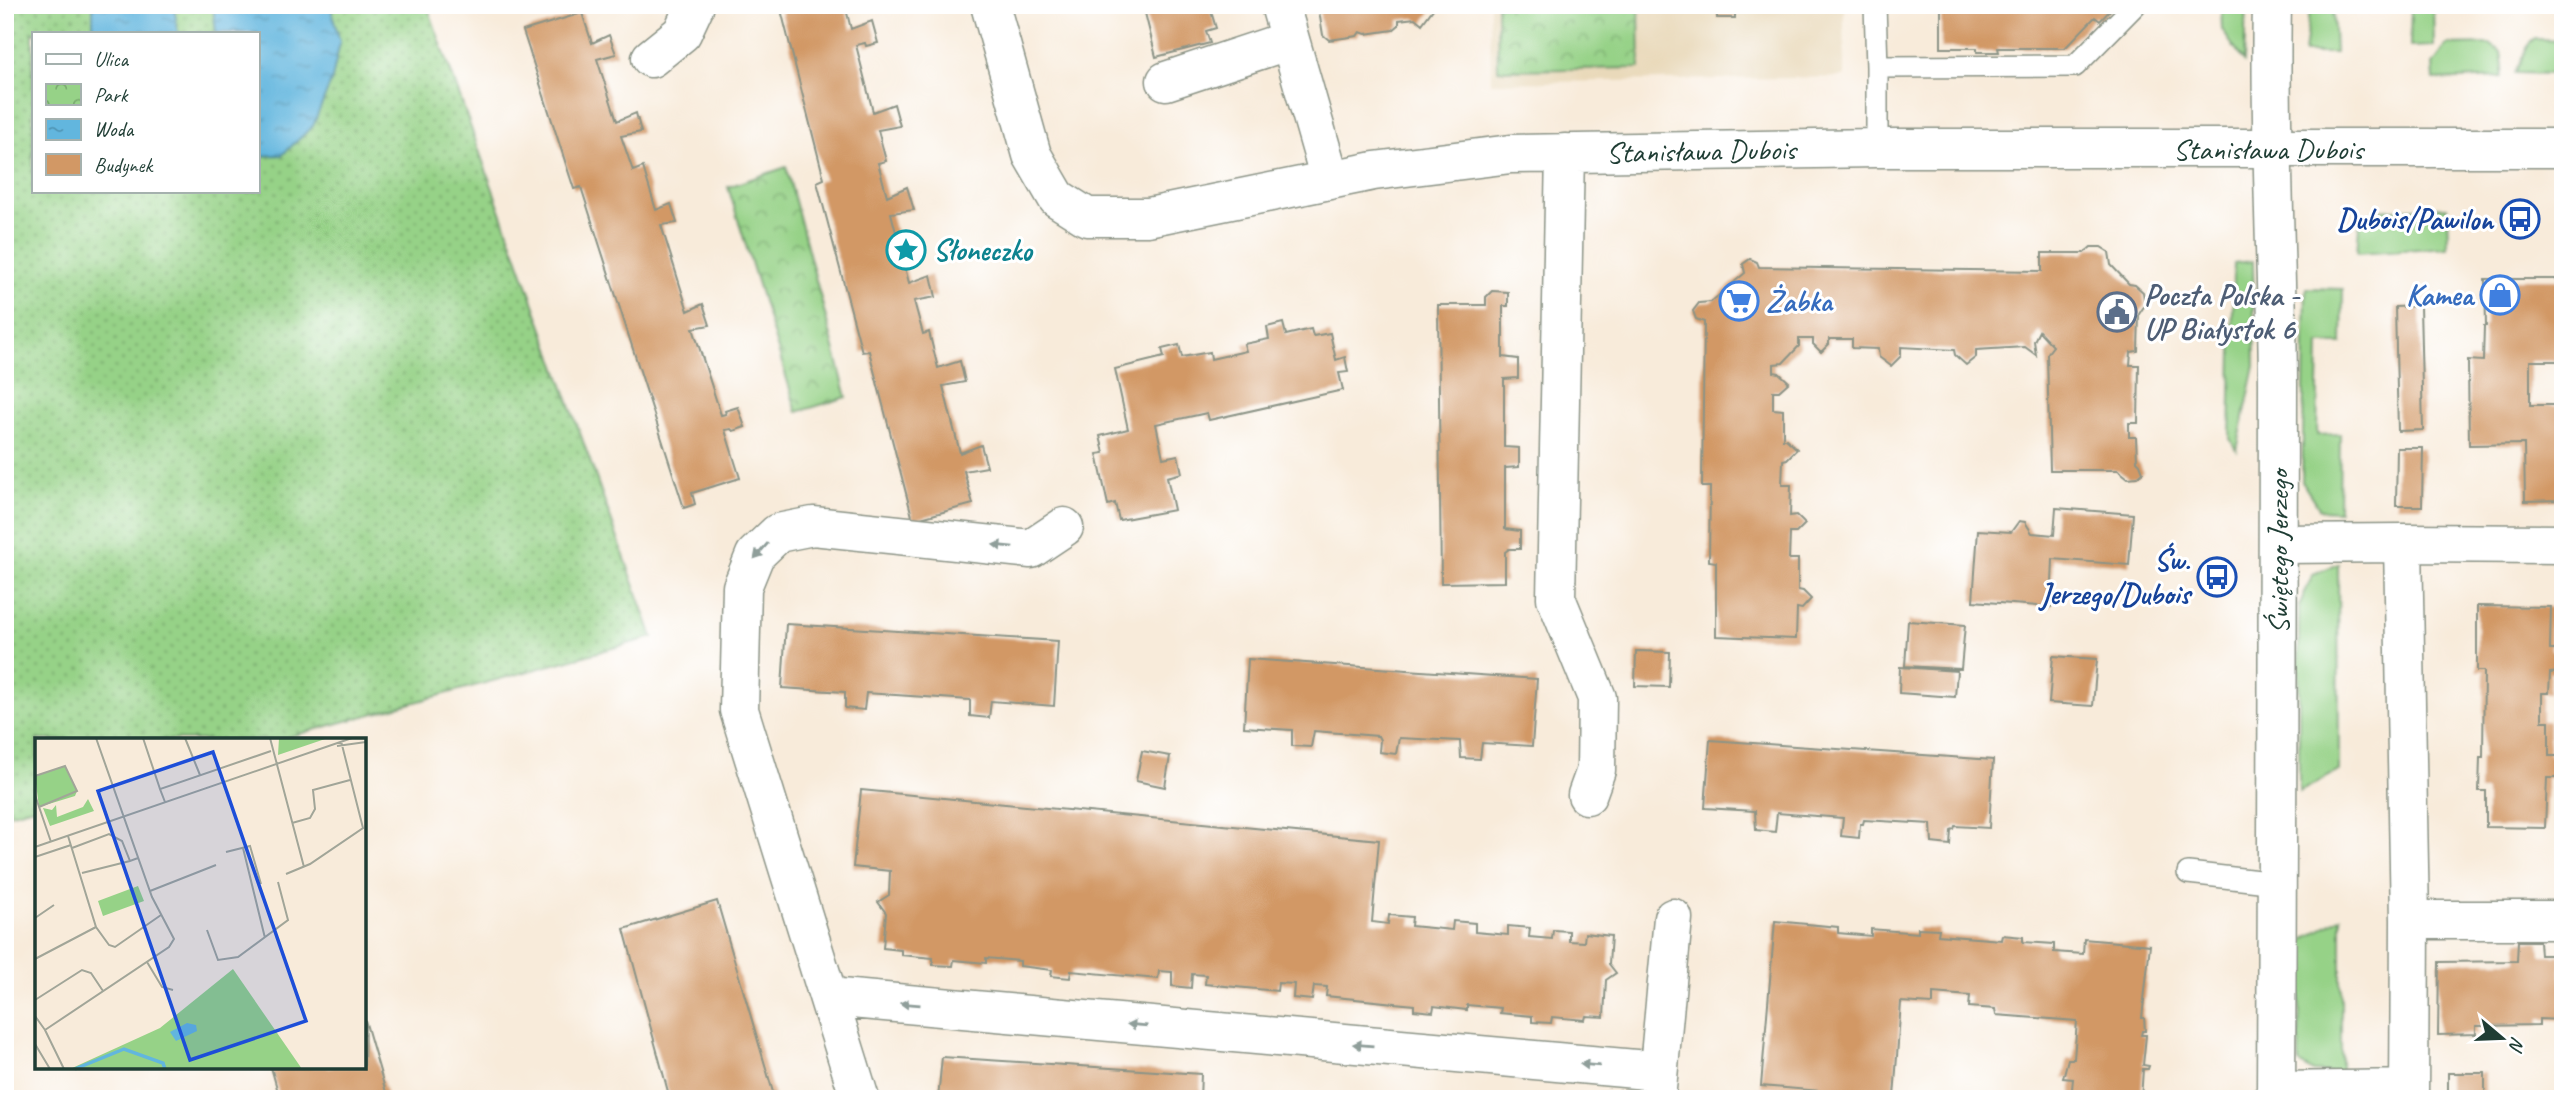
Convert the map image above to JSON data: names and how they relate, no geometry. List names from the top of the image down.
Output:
{
  "streets": {
    "street": ["Stanisława Dubois", "Świętego Jerzego"]
  },
  "crossings": [
    ["Stanisława Dubois", "Świętego Jerzego"]
  ],
  "places": {
    "bus stop": ["Dubois/Pawilon", "Św. Jerzego/Dubois"],
    "place": ["Słoneczko"],
    "shop": ["Kamea"],
    "supermarket": ["Żabka"],
    "public building": ["Poczta Polska - UP Białystok 6"]
  },
  "legend": [
    "Ulica",
    "Park",
    "Woda",
    "Budynek"
  ],
  "north": "right"
}
